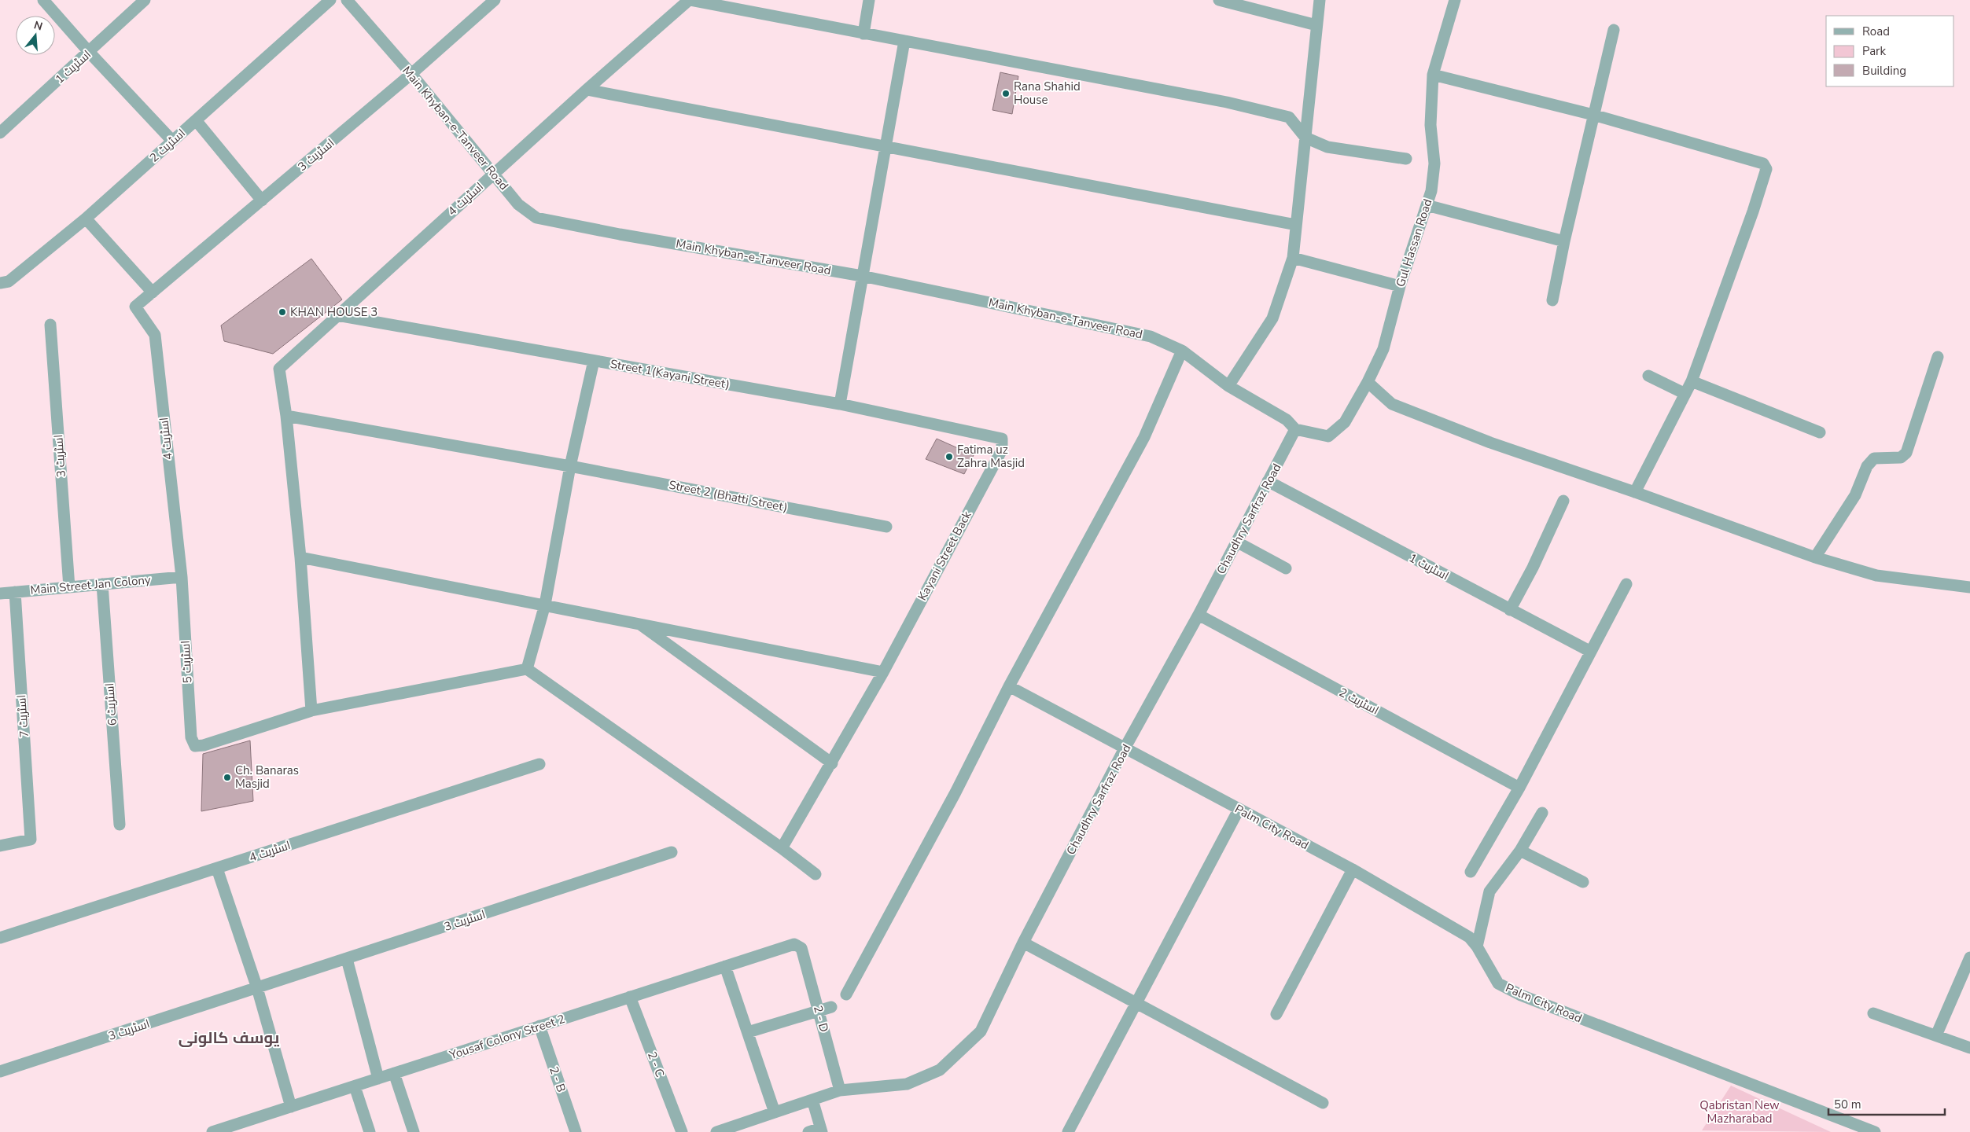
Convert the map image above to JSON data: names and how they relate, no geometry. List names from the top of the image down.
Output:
{
  "streets": {
    "street": [
      "اسٹریٹ 1",
      "Main Khyban-e-Tanveer Road",
      "اسٹریٹ 2",
      "اسٹریٹ 3",
      "اسٹریٹ 4",
      "Gul Hassan Road",
      "Street 1(Kayani Street)",
      "Street 2 (Bhatti Street)",
      "Chaudhry Sarfraz Road",
      "Kayani Street Back",
      "Main Street Jan Colony",
      "اسٹریٹ 5",
      "اسٹریٹ 6",
      "اسٹریٹ 7",
      "Palm City Road",
      "2 - D",
      "Yousaf Colony Street 2",
      "2 - C",
      "2 - B"
    ]
  },
  "crossings": [
    ["اسٹریٹ 1", "Chaudhry Sarfraz Road"],
    ["Main Khyban-e-Tanveer Road", "اسٹریٹ 3"],
    ["Main Khyban-e-Tanveer Road", "اسٹریٹ 4"],
    ["Main Khyban-e-Tanveer Road", "Gul Hassan Road"],
    ["Main Khyban-e-Tanveer Road", "Chaudhry Sarfraz Road"],
    ["اسٹریٹ 2", "Chaudhry Sarfraz Road"],
    ["اسٹریٹ 3", "اسٹریٹ 4"],
    ["اسٹریٹ 3", "Main Street Jan Colony"],
    ["اسٹریٹ 4", "Street 1(Kayani Street)"],
    ["اسٹریٹ 4", "Street 2 (Bhatti Street)"],
    ["اسٹریٹ 4", "Main Street Jan Colony"],
    ["اسٹریٹ 4", "اسٹریٹ 5"],
    ["Gul Hassan Road", "Chaudhry Sarfraz Road"],
    ["Street 1(Kayani Street)", "Kayani Street Back"],
    ["Chaudhry Sarfraz Road", "Palm City Road"],
    ["Chaudhry Sarfraz Road", "2 - D"],
    ["Main Street Jan Colony", "اسٹریٹ 5"],
    ["Main Street Jan Colony", "اسٹریٹ 6"],
    ["Main Street Jan Colony", "اسٹریٹ 7"],
    ["2 - D", "Yousaf Colony Street 2"],
    ["Yousaf Colony Street 2", "2 - C"],
    ["Yousaf Colony Street 2", "2 - B"]
  ],
  "districts": ["یوسف کالونی"],
  "parks": ["Qabristan New Mazharabad"],
  "places": [
    "Rana Shahid House",
    "KHAN HOUSE 3",
    "Fatima uz Zahra Masjid",
    "Ch. Banaras Masjid"
  ],
  "legend": ["Road", "Park", "Building"],
  "scale_bar": "50 m",
  "north": "top"
}
